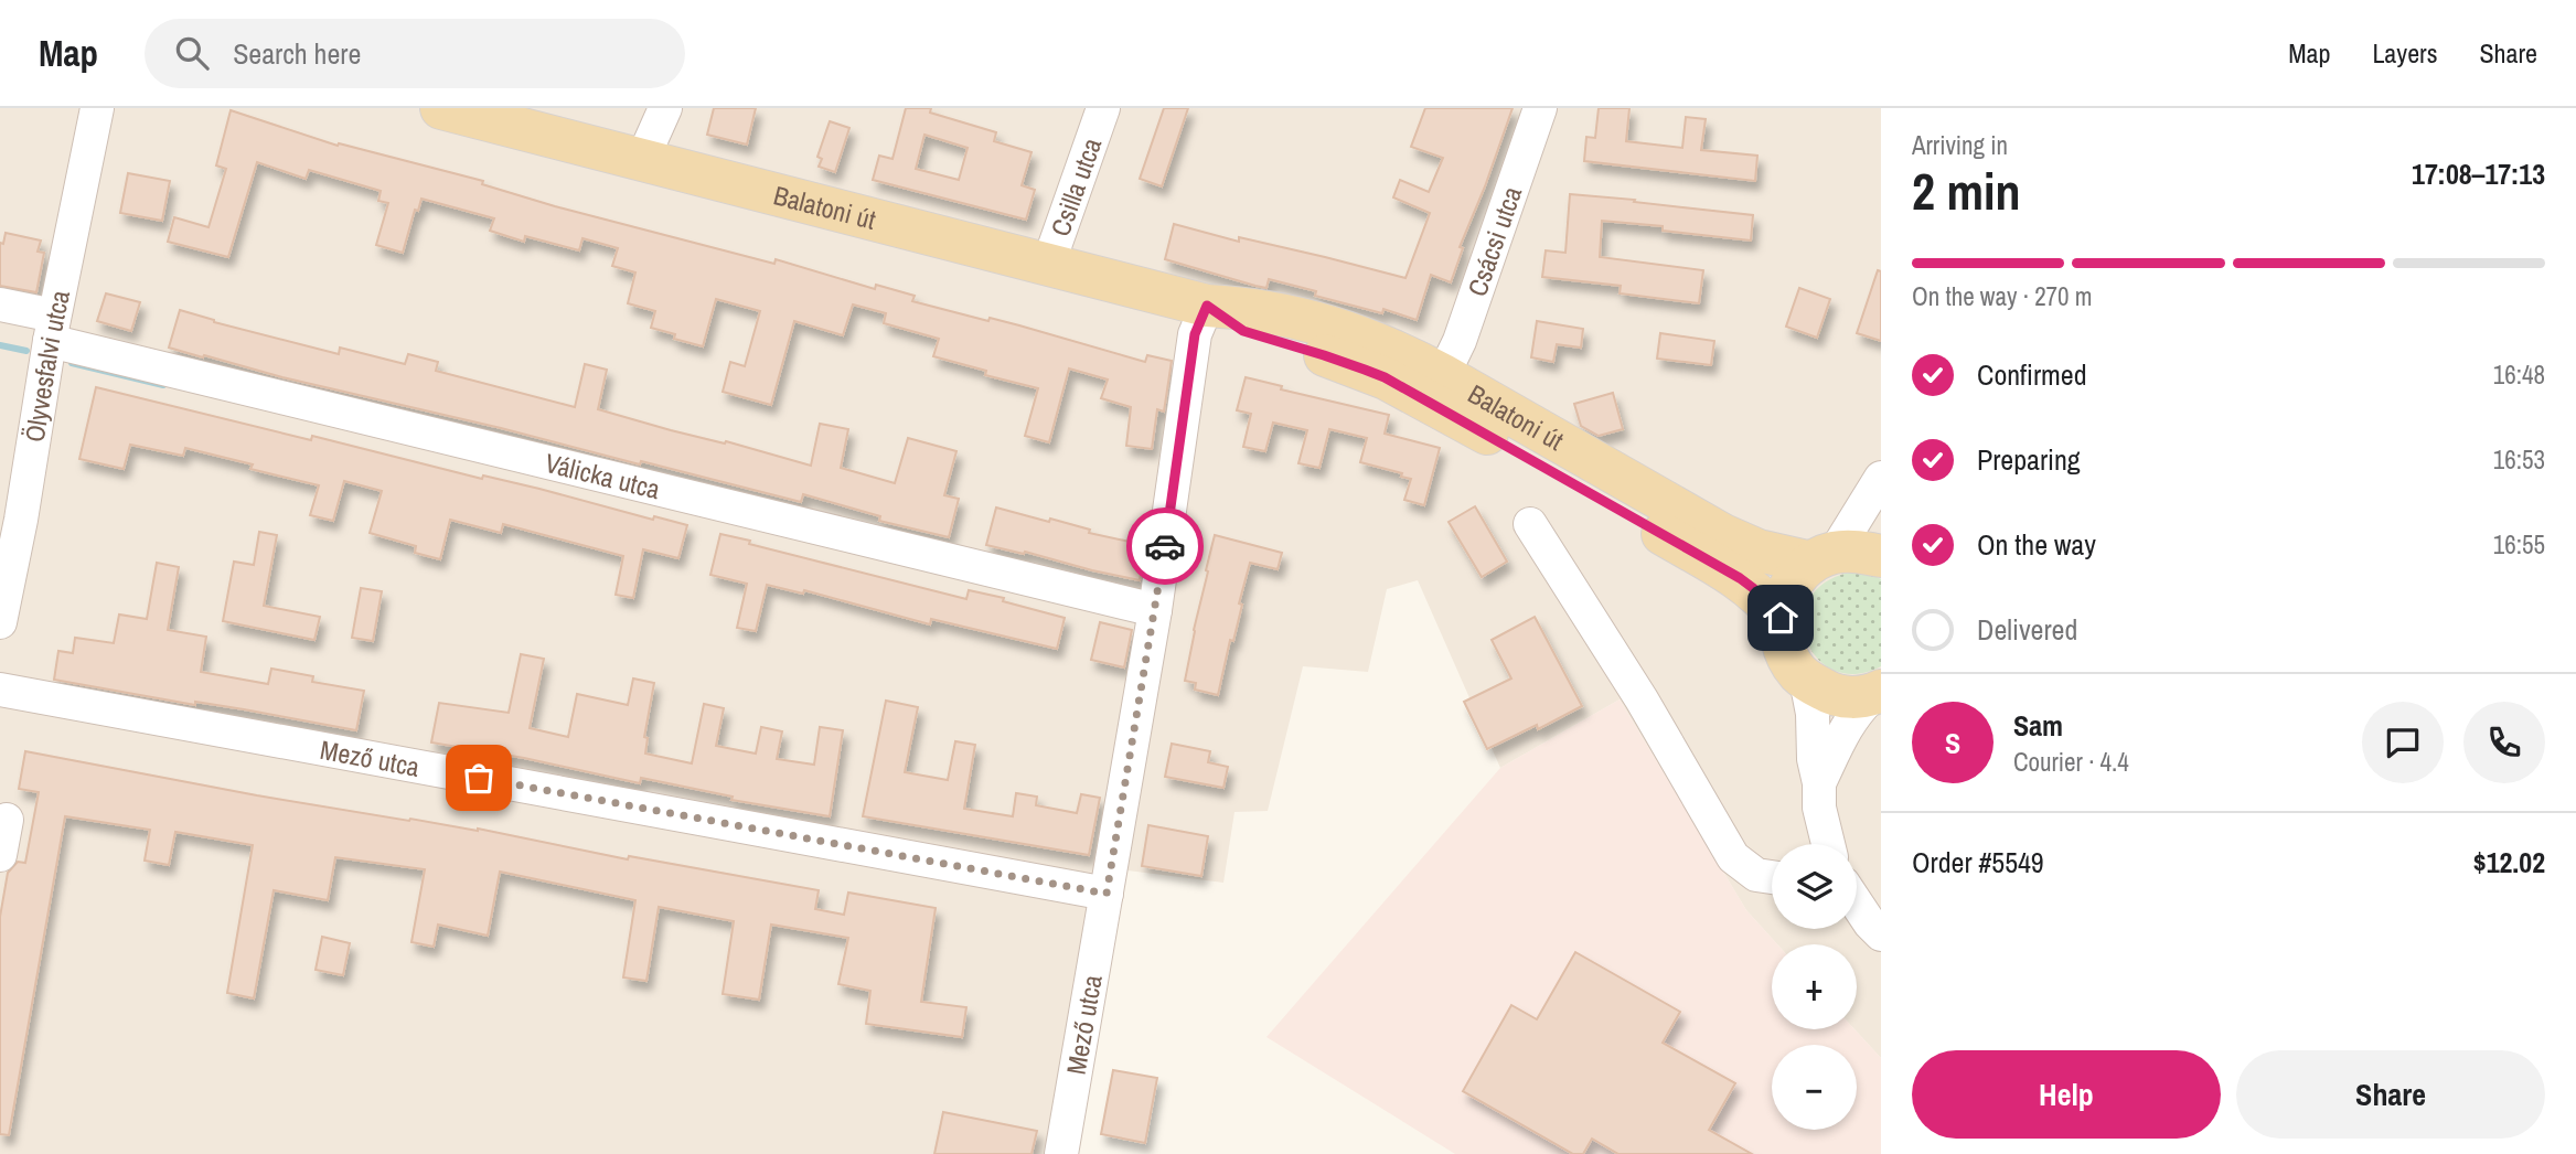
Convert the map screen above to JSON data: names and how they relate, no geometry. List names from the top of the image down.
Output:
{
  "streets": {
    "main road": ["Balatoni út"],
    "street": [
      "Csilla utca",
      "Csácsi utca",
      "Ölyvesfalvi utca",
      "Válicka utca",
      "Mező utca"
    ]
  },
  "crossings": [
    ["Csilla utca", "Balatoni út"],
    ["Balatoni út", "Csácsi utca"],
    ["Balatoni út", "Mező utca"],
    ["Ölyvesfalvi utca", "Válicka utca"],
    ["Válicka utca", "Mező utca"]
  ],
  "page": {
    "header": "Map",
    "search": "Search here",
    "nav": ["Map", "Layers", "Share"],
    "heading": ["2 min", "Arriving in", "17:08–17:13"],
    "panel": [
      "Sam",
      "Courier · 4.4",
      "Order #5549",
      "$12.02"
    ],
    "bar": "On the way · 270 m",
    "list": [
      ["Confirmed", "16:48"],
      ["Preparing", "16:53"],
      ["On the way", "16:55"],
      "Delivered"
    ],
    "round": "S",
    "map_buttons": ["+", "−"],
    "buttons": ["Help", "Share"]
  }
}
